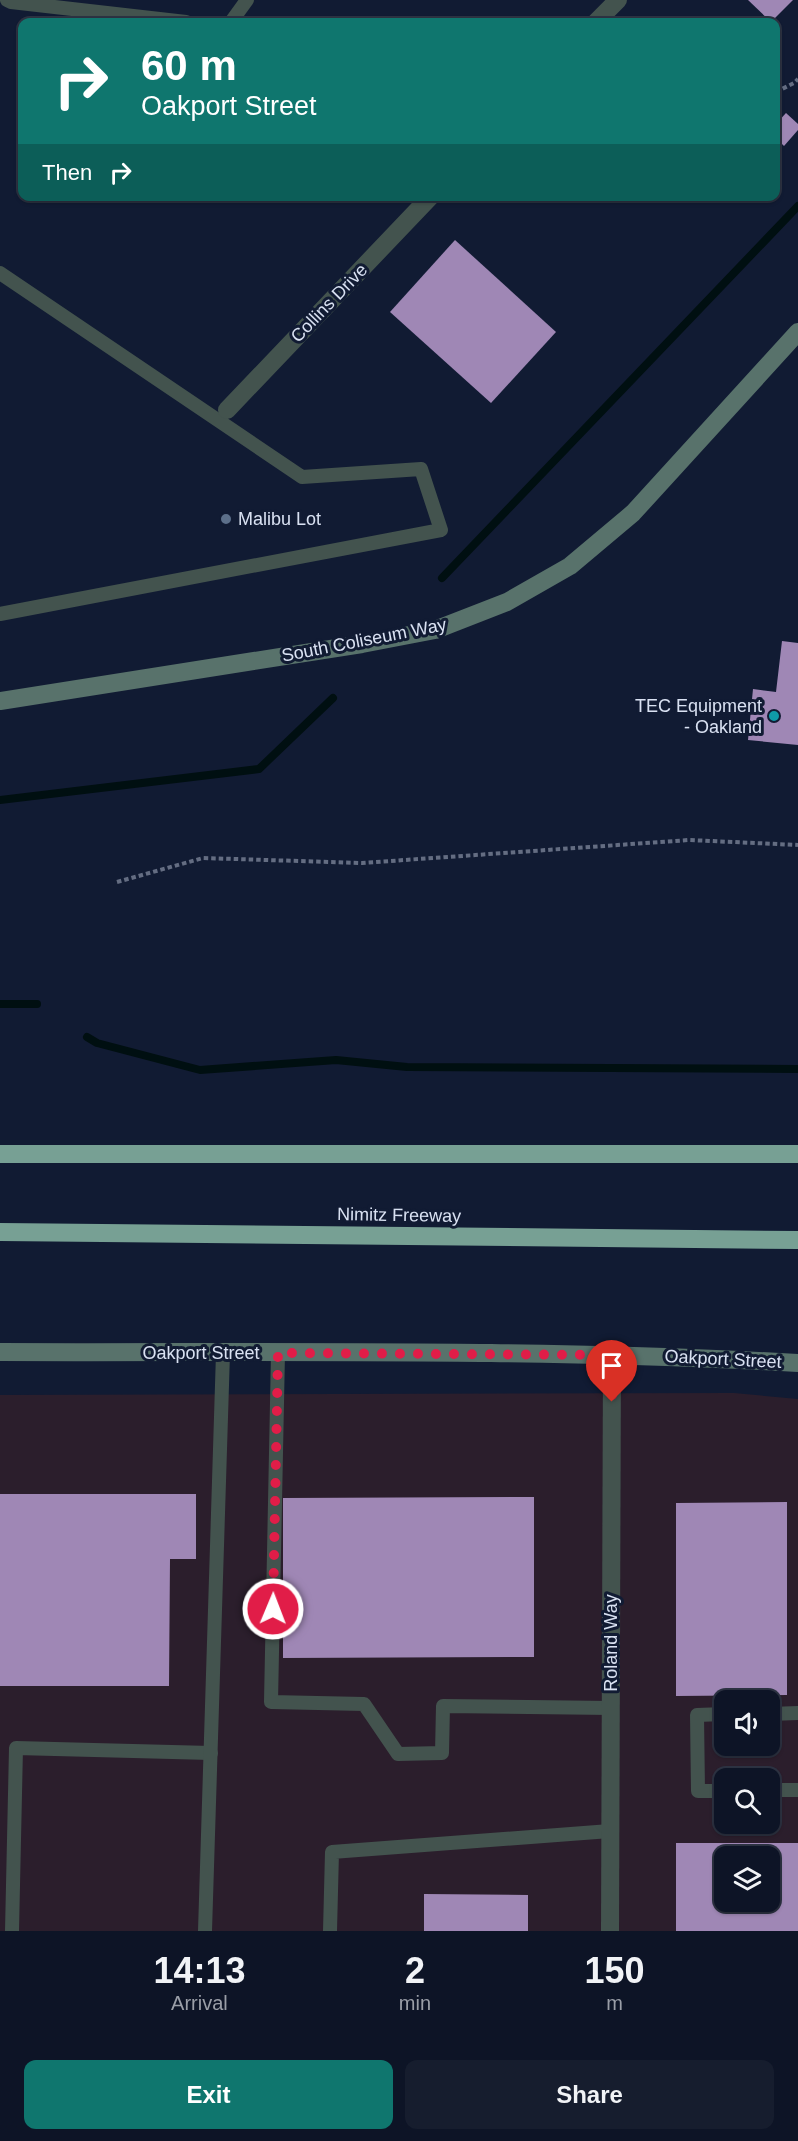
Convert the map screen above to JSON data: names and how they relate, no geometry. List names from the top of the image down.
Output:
{
  "streets": {
    "highway": ["Nimitz Freeway"],
    "street": [
      "Collins Drive",
      "South Coliseum Way",
      "Oakport Street",
      "Roland Way"
    ]
  },
  "crossings": [
    ["Oakport Street", "Roland Way"]
  ],
  "places": ["Malibu Lot", "TEC Equipment - Oakland"],
  "page": {
    "turn": ["60 m", "Oakport Street"],
    "then": "Then",
    "eta": [
      "14:13",
      "Arrival",
      "2",
      "min",
      "150",
      "m"
    ],
    "buttons": ["Exit", "Share"]
  }
}
